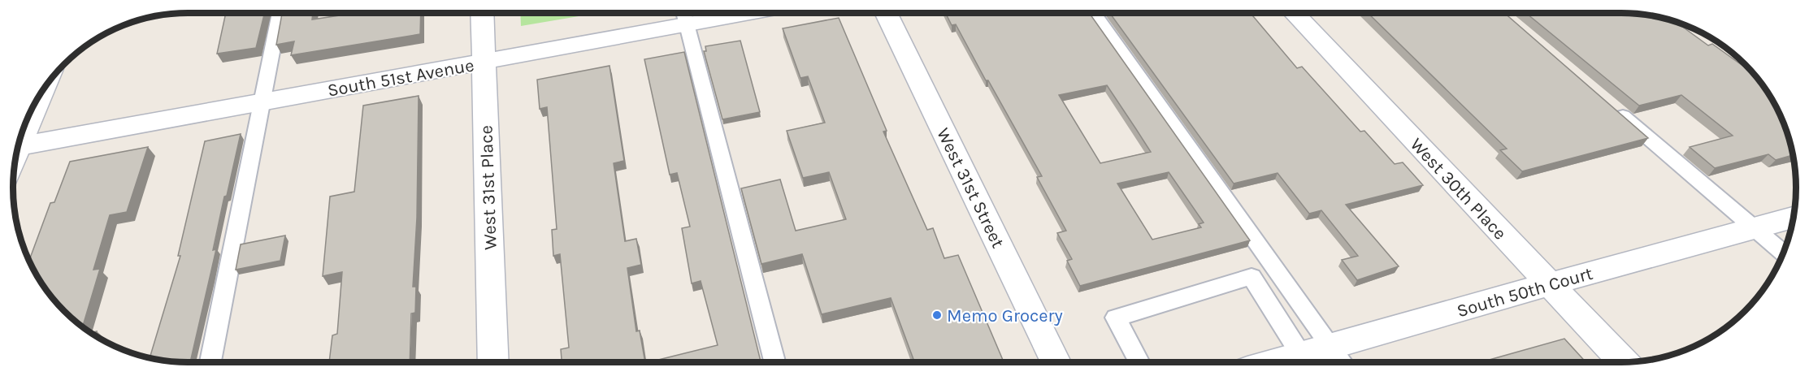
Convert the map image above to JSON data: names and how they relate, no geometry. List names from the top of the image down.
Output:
{
  "streets": {
    "street": [
      "South 51st Avenue",
      "West 31st Place",
      "West 31st Street",
      "West 30th Place",
      "South 50th Court"
    ]
  },
  "crossings": [
    ["South 51st Avenue", "West 31st Place"],
    ["West 30th Place", "South 50th Court"]
  ],
  "places": ["Memo Grocery"]
}
